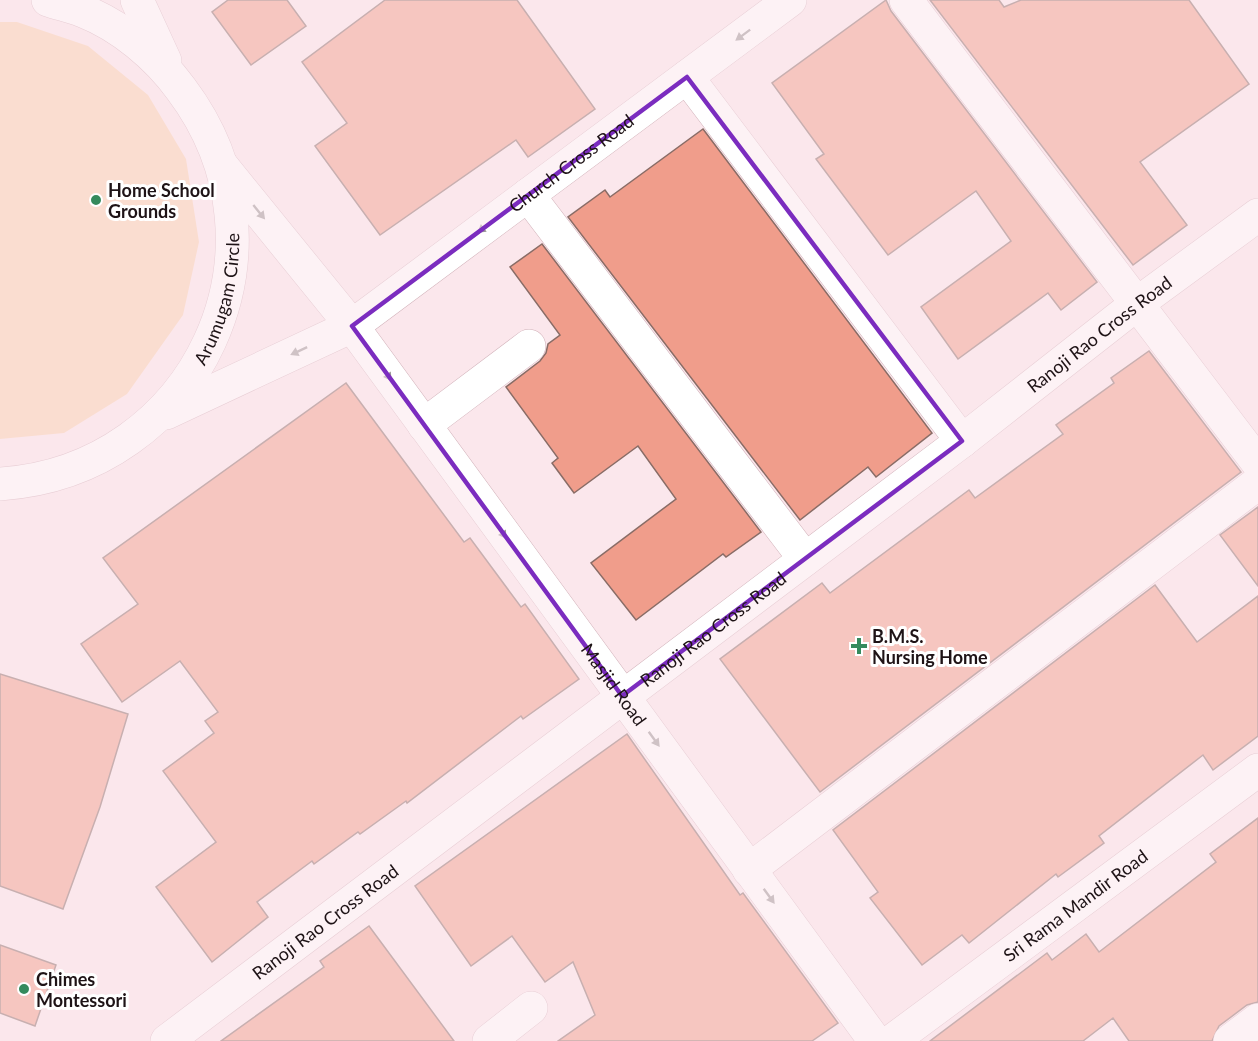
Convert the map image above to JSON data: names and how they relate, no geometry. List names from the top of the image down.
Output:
{
  "streets": {
    "street": [
      "Church Cross Road",
      "Arumugam Circle",
      "Ranoji Rao Cross Road",
      "Masjid Road",
      "Sri Rama Mandir Road"
    ]
  },
  "crossings": [
    ["Church Cross Road", "Arumugam Circle"],
    ["Church Cross Road", "Masjid Road"],
    ["Arumugam Circle", "Masjid Road"],
    ["Ranoji Rao Cross Road", "Masjid Road"]
  ],
  "one_way": ["Church Cross Road"],
  "places": {
    "other": ["Home School Grounds", "Chimes Montessori"],
    "health": ["B.M.S. Nursing Home"]
  }
}
